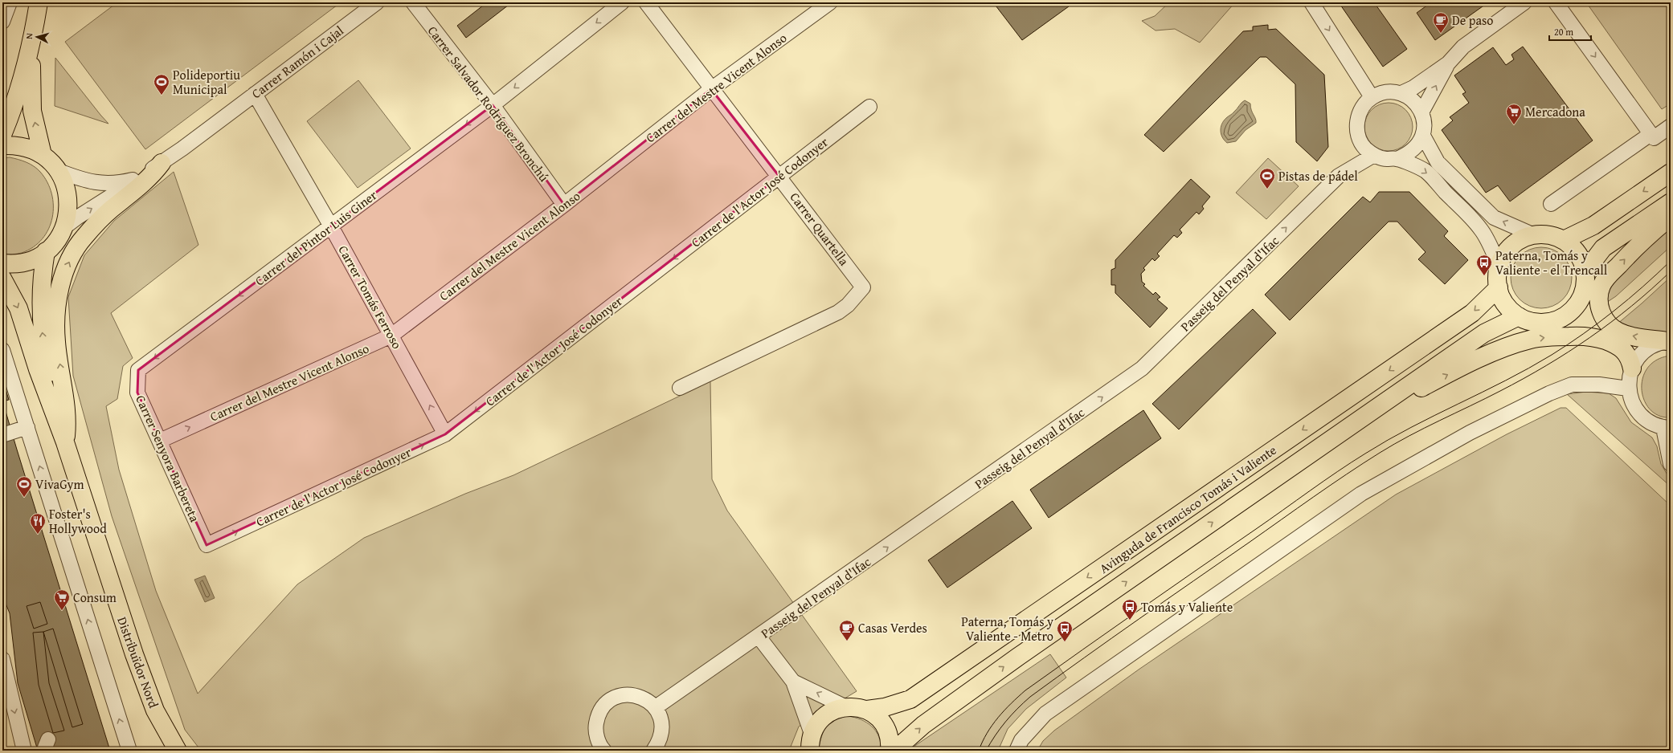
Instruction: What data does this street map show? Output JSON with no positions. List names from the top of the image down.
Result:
{
  "streets": {
    "main road": ["Avinguda de Francisco Tomás i Valiente", "Distribuïdor Nord"],
    "street": [
      "Carrer Ramón i Cajal",
      "Carrer del Mestre Vicent Alonso",
      "Carrer Salvador Rodríguez Bronchú",
      "Carrer de l'Actor José Codonyer",
      "Carrer Quartella",
      "Carrer del Pintor Luis Giner",
      "Passeig del Penyal d'Ifac",
      "Carrer Tomás Ferroso",
      "Carrer Senyora Barbereta"
    ]
  },
  "crossings": [
    ["Carrer Ramón i Cajal", "Carrer Tomás Ferroso"],
    ["Carrer del Mestre Vicent Alonso", "Carrer Salvador Rodríguez Bronchú"],
    ["Carrer del Mestre Vicent Alonso", "Carrer Quartella"],
    ["Carrer del Mestre Vicent Alonso", "Carrer Tomás Ferroso"],
    ["Carrer del Mestre Vicent Alonso", "Carrer Senyora Barbereta"],
    ["Carrer Salvador Rodríguez Bronchú", "Carrer del Pintor Luis Giner"],
    ["Carrer de l'Actor José Codonyer", "Carrer Quartella"],
    ["Carrer de l'Actor José Codonyer", "Carrer Tomás Ferroso"],
    ["Carrer de l'Actor José Codonyer", "Carrer Senyora Barbereta"],
    ["Carrer del Pintor Luis Giner", "Carrer Tomás Ferroso"],
    ["Carrer del Pintor Luis Giner", "Carrer Senyora Barbereta"]
  ],
  "one_way": ["Carrer del Pintor Luis Giner", "Passeig del Penyal d'Ifac"],
  "places": {
    "cafe": ["De paso", "Casas Verdes"],
    "sports": ["Polideportiu Municipal", "Pistas de pádel", "VivaGym"],
    "supermarket": ["Mercadona", "Consum"],
    "bus stop": ["Paterna, Tomás y Valiente - el Trencall", "Tomás y Valiente", "Paterna, Tomás y Valiente - Metro"],
    "restaurant": ["Foster's Hollywood"]
  },
  "scale_bar": "20 m",
  "north": "left"
}
